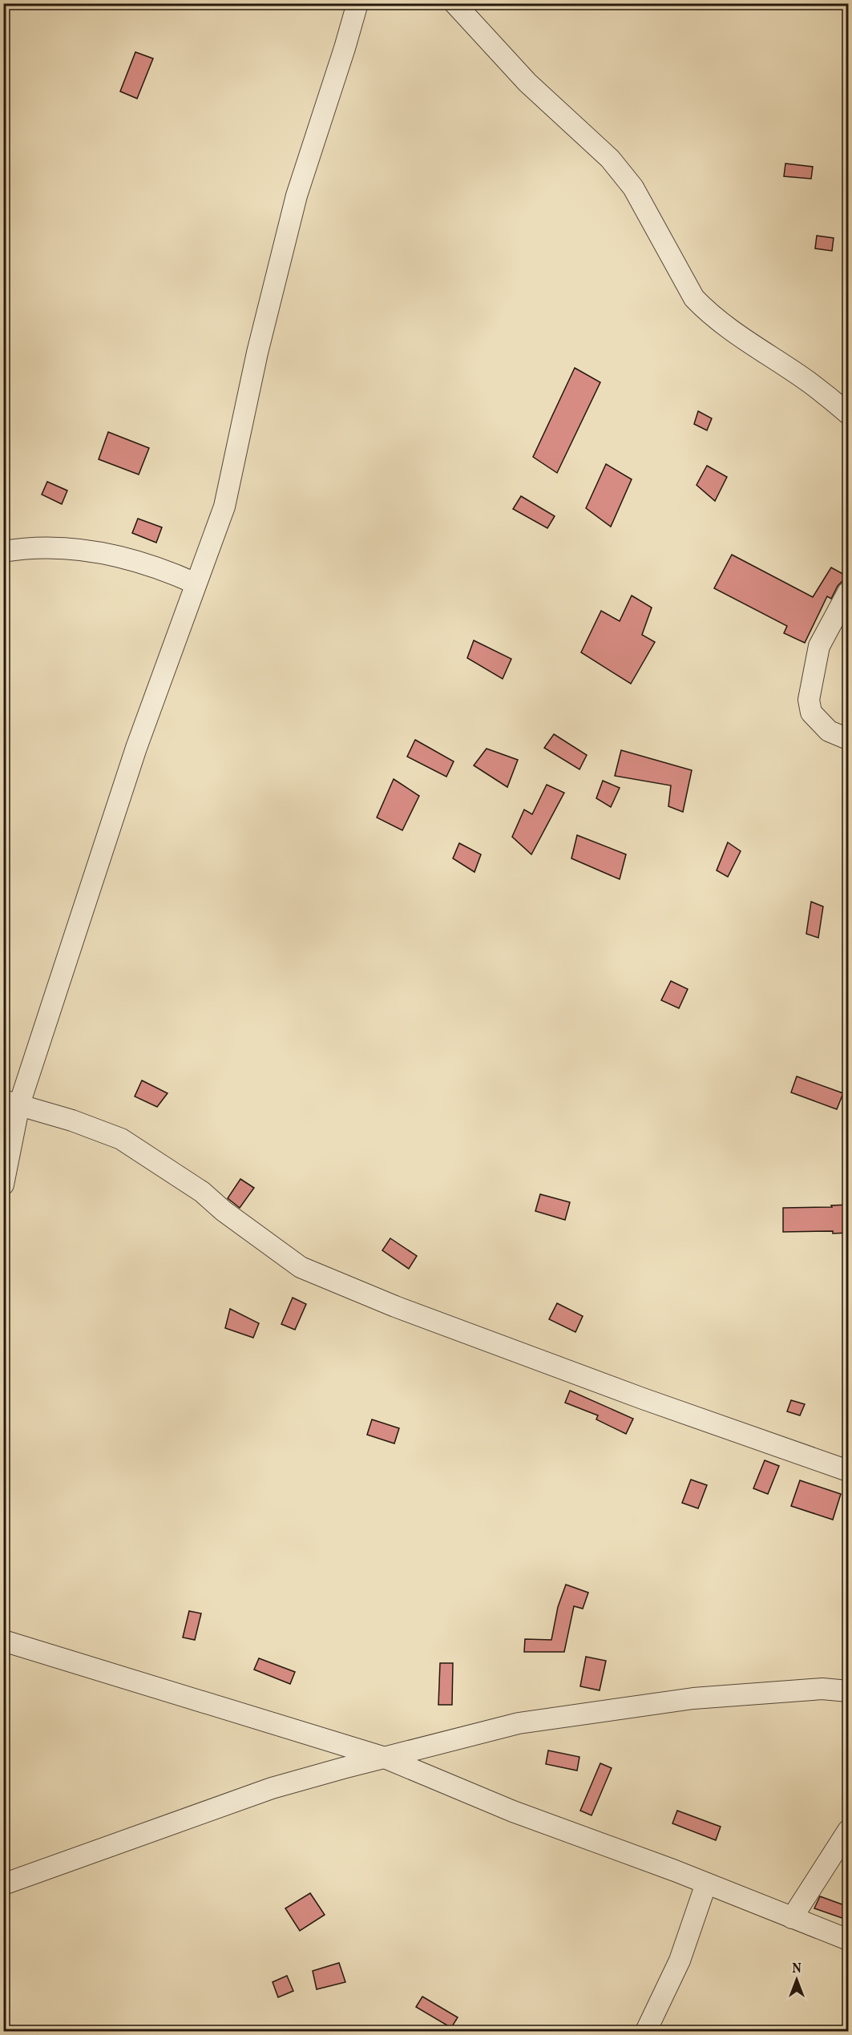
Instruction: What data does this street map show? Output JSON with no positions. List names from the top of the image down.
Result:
{
  "north": "top"
}
